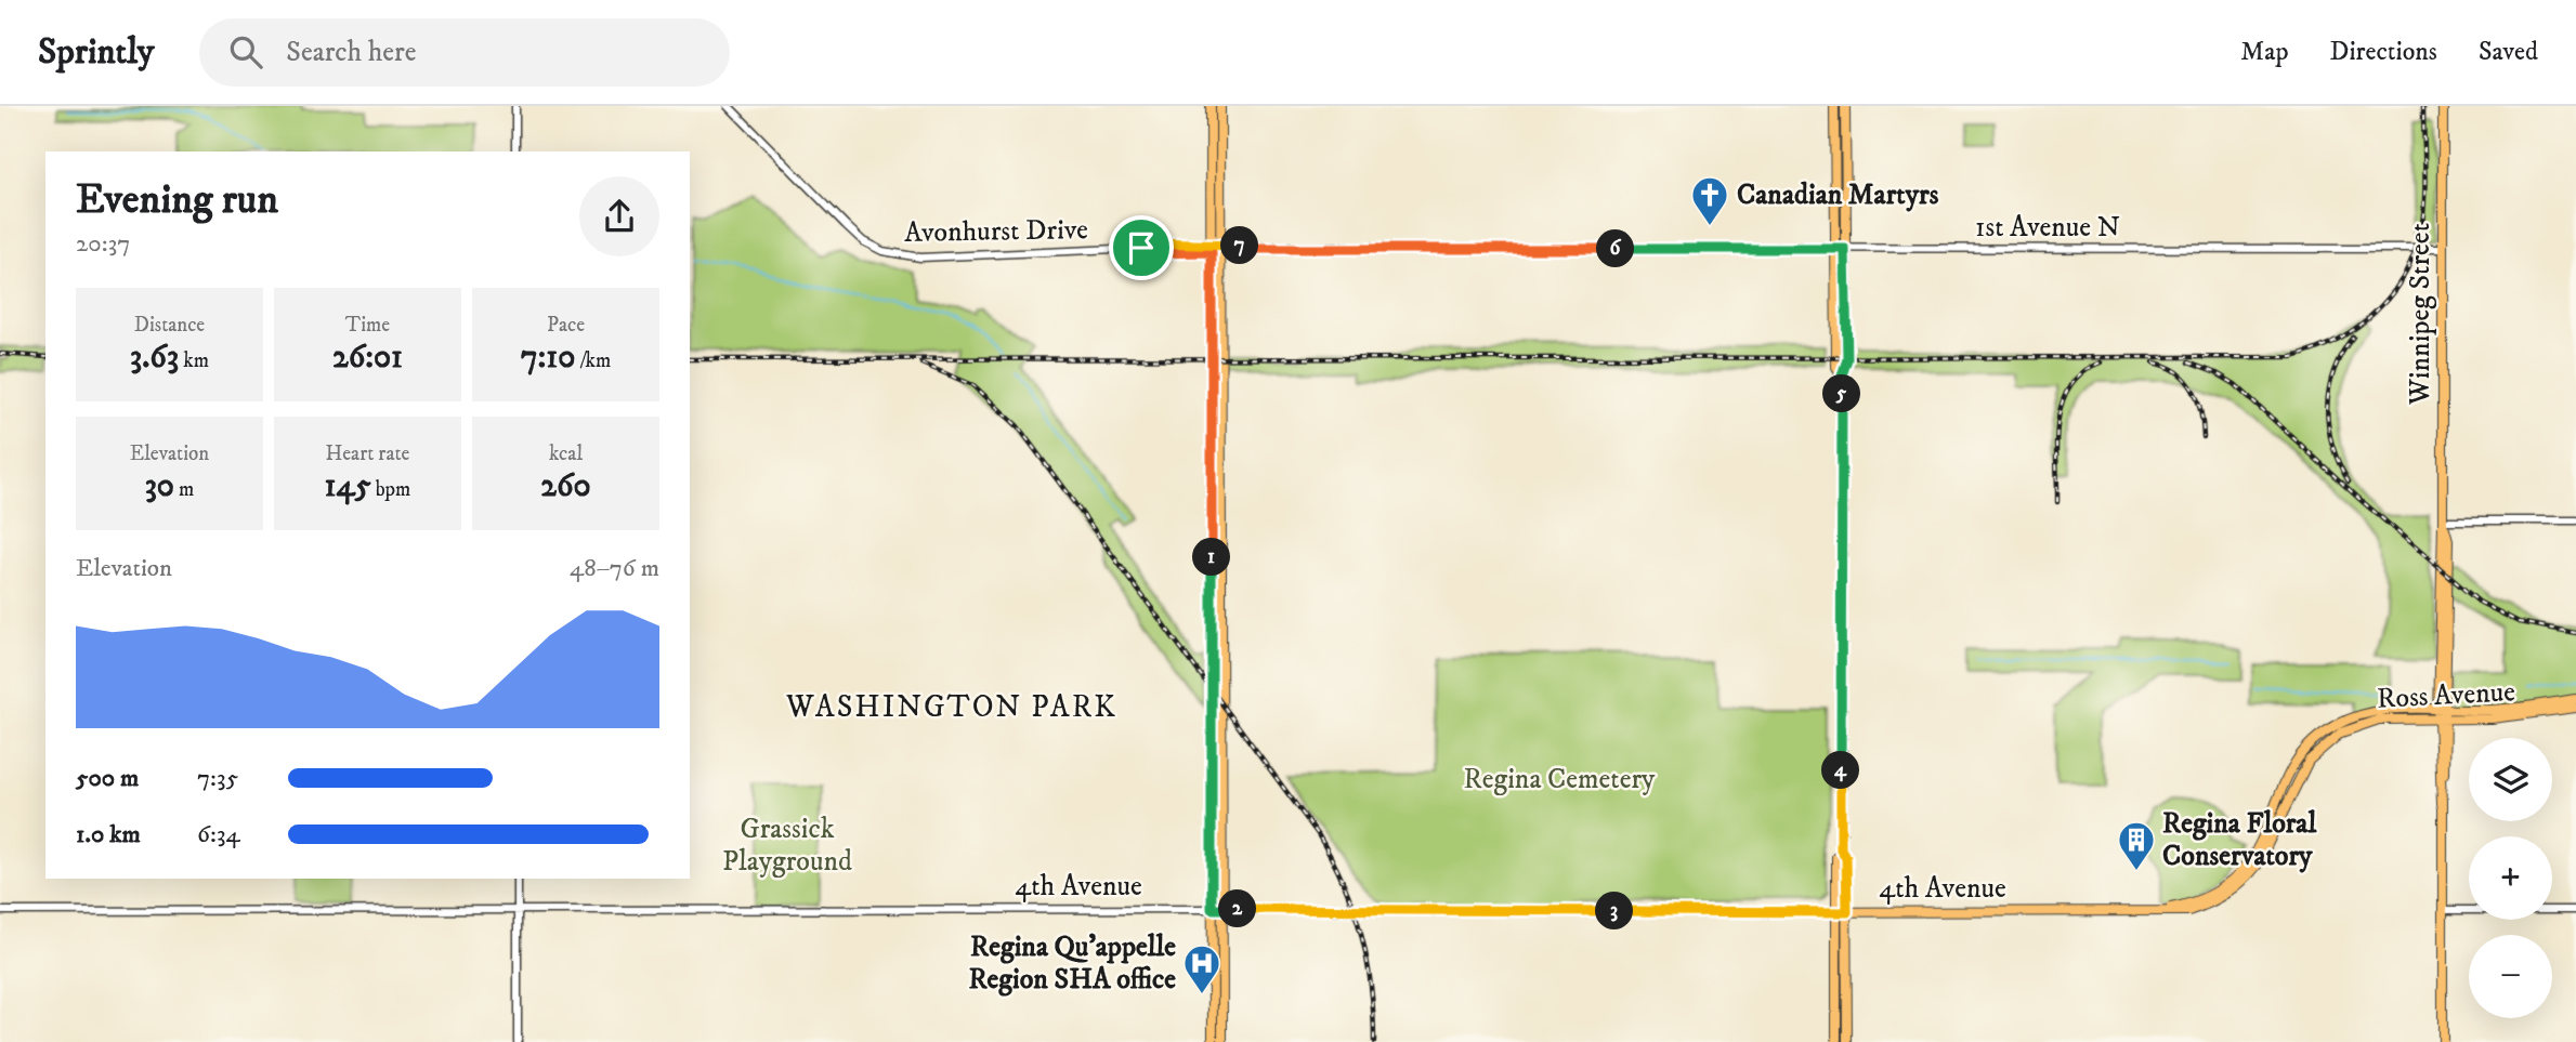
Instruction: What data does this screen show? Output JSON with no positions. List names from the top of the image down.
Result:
{
  "streets": {
    "main road": ["Winnipeg Street", "Ross Avenue", "4th Avenue"],
    "street": ["1st Avenue N", "Avonhurst Drive"]
  },
  "crossings": [
    ["1st Avenue N", "Avonhurst Drive"],
    ["1st Avenue N", "Winnipeg Street"],
    ["Winnipeg Street", "Ross Avenue"],
    ["Ross Avenue", "4th Avenue"]
  ],
  "districts": ["WASHINGTON PARK"],
  "parks": ["Regina Cemetery", "Grassick Playground"],
  "places": {
    "church": ["Canadian Martyrs"],
    "building": ["Regina Floral Conservatory"],
    "hospital": ["Regina Qu'appelle Region SHA office"]
  },
  "page": {
    "header": "Sprintly",
    "search": "Search here",
    "nav": ["Map", "Directions", "Saved"],
    "heading": ["Evening run", "20:37"],
    "pins": [
      "7",
      "6",
      "5",
      "1",
      "4",
      "2",
      "3"
    ],
    "stats": [
      ["Distance", "3.63 km"],
      ["Time", "26:01"],
      ["Pace", "7:10 /km"],
      ["Elevation", "30 m"],
      ["Heart rate", "145 bpm"],
      ["kcal", "260"]
    ],
    "chart": ["Elevation", "48–76 m"],
    "map_buttons": ["+", "−"],
    "list": [
      {
        "name": "500 m",
        "note": "7:35"
      },
      {
        "name": "1.0 km",
        "note": "6:34"
      }
    ]
  }
}
